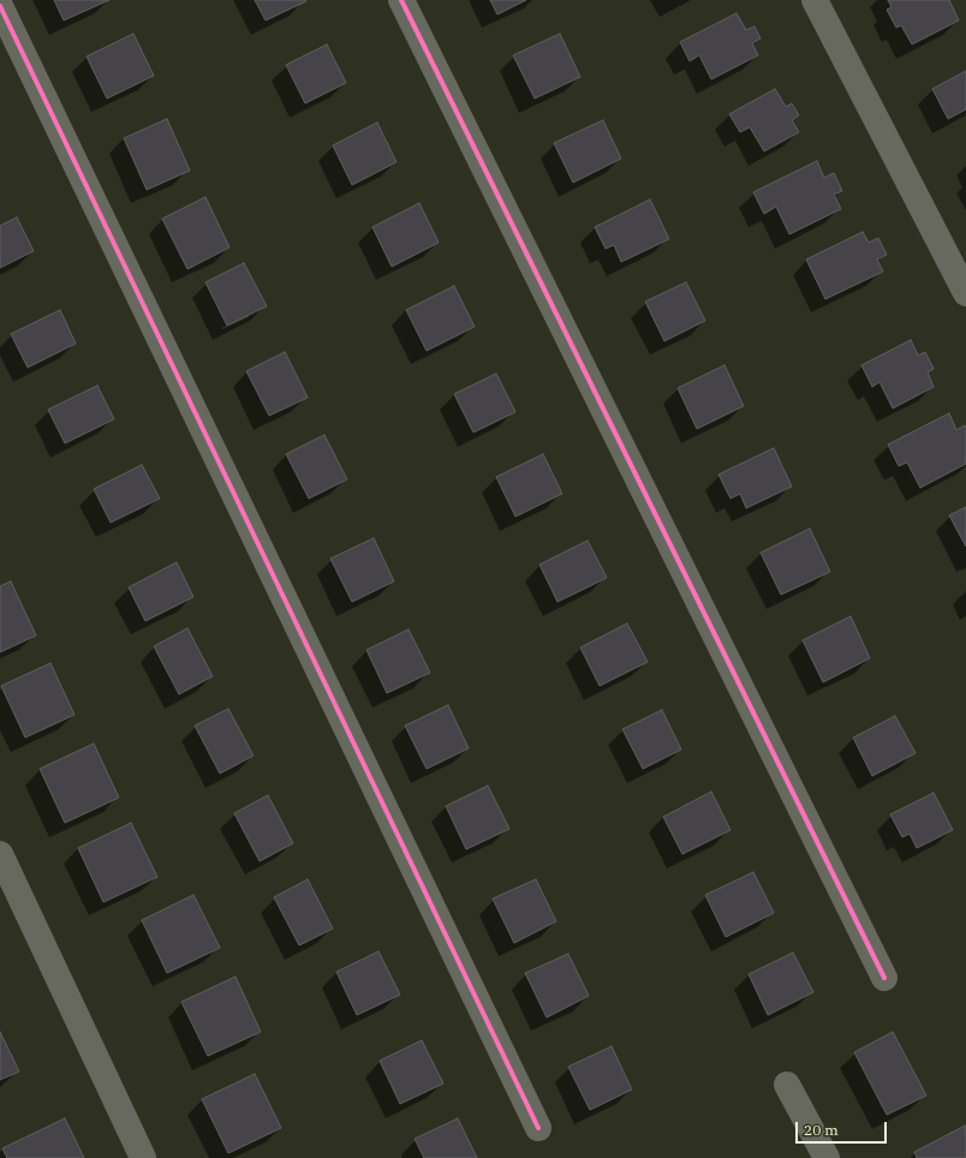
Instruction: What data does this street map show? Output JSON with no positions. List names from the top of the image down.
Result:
{
  "scale_bar": "20 m"
}
